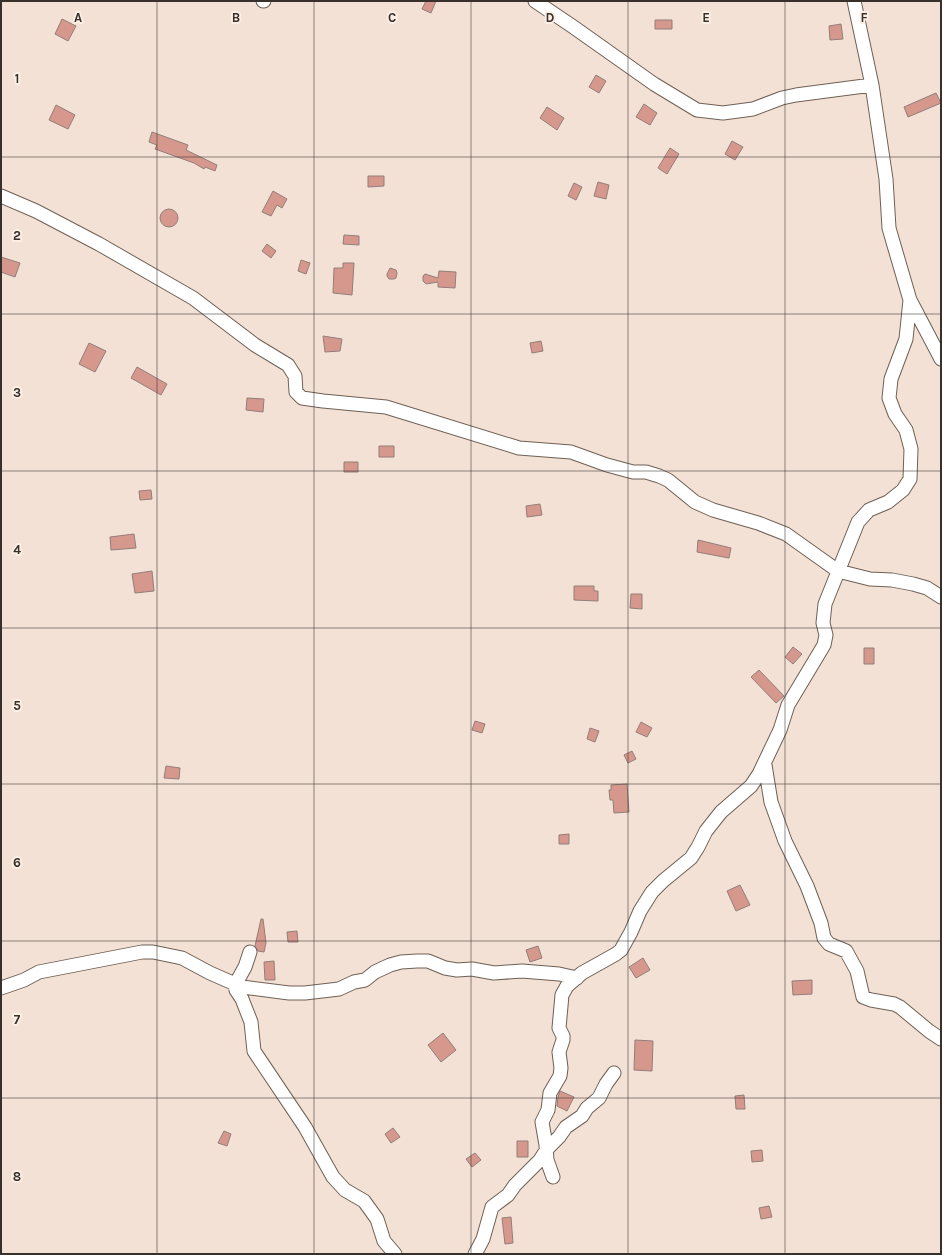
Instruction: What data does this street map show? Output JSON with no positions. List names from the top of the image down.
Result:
{
  "grid": {
    "columns": [
      "A",
      "B",
      "C",
      "D",
      "E",
      "F"
    ],
    "rows": [
      "1",
      "2",
      "3",
      "4",
      "5",
      "6",
      "7",
      "8"
    ]
  }
}
